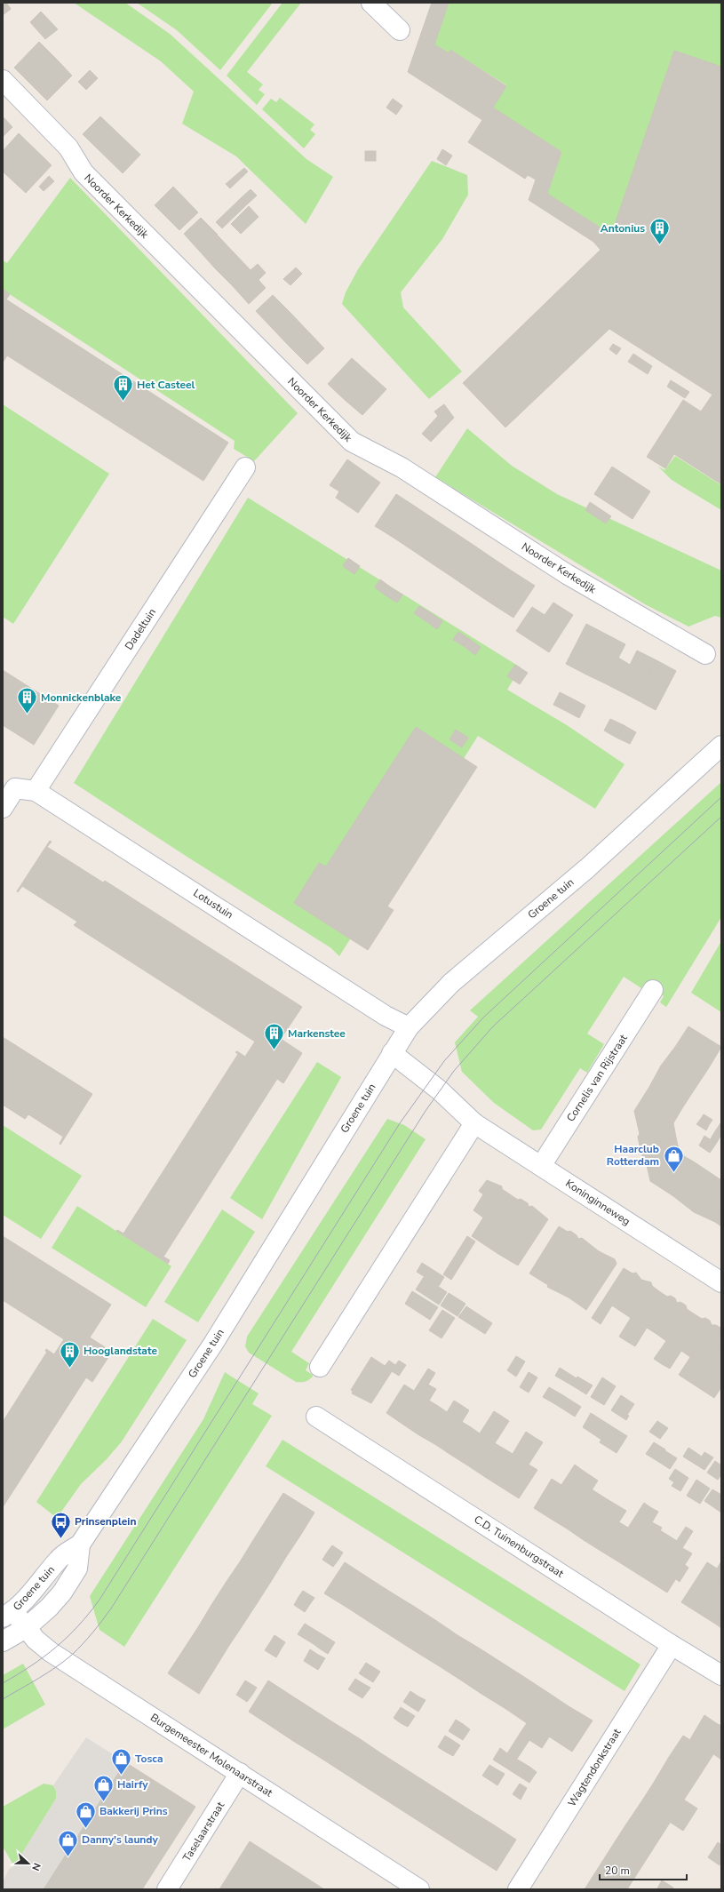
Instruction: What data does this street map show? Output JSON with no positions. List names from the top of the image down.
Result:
{
  "streets": {
    "street": [
      "Noorder Kerkedijk",
      "Dadeltuin",
      "Groene tuin",
      "Lotustuin",
      "Cornelis van Rijstraat",
      "Koninginneweg",
      "C.D. Tuinenburgstraat",
      "Burgemeester Molenaarstraat",
      "Wagtendonkstraat",
      "Taselaarstraat"
    ]
  },
  "crossings": [
    ["Dadeltuin", "Lotustuin"],
    ["Groene tuin", "Lotustuin"],
    ["Groene tuin", "Koninginneweg"],
    ["Groene tuin", "Burgemeester Molenaarstraat"],
    ["Cornelis van Rijstraat", "Koninginneweg"],
    ["C.D. Tuinenburgstraat", "Wagtendonkstraat"],
    ["Burgemeester Molenaarstraat", "Taselaarstraat"]
  ],
  "places": {
    "building": [
      "Antonius",
      "Het Casteel",
      "Monnickenblake",
      "Markenstee",
      "Hooglandstate"
    ],
    "shop": [
      "Haarclub Rotterdam",
      "Tosca",
      "Hairfy",
      "Bakkerij Prins",
      "Danny's laundy"
    ],
    "bus stop": ["Prinsenplein"]
  },
  "scale_bar": "20 m",
  "north": "right"
}
